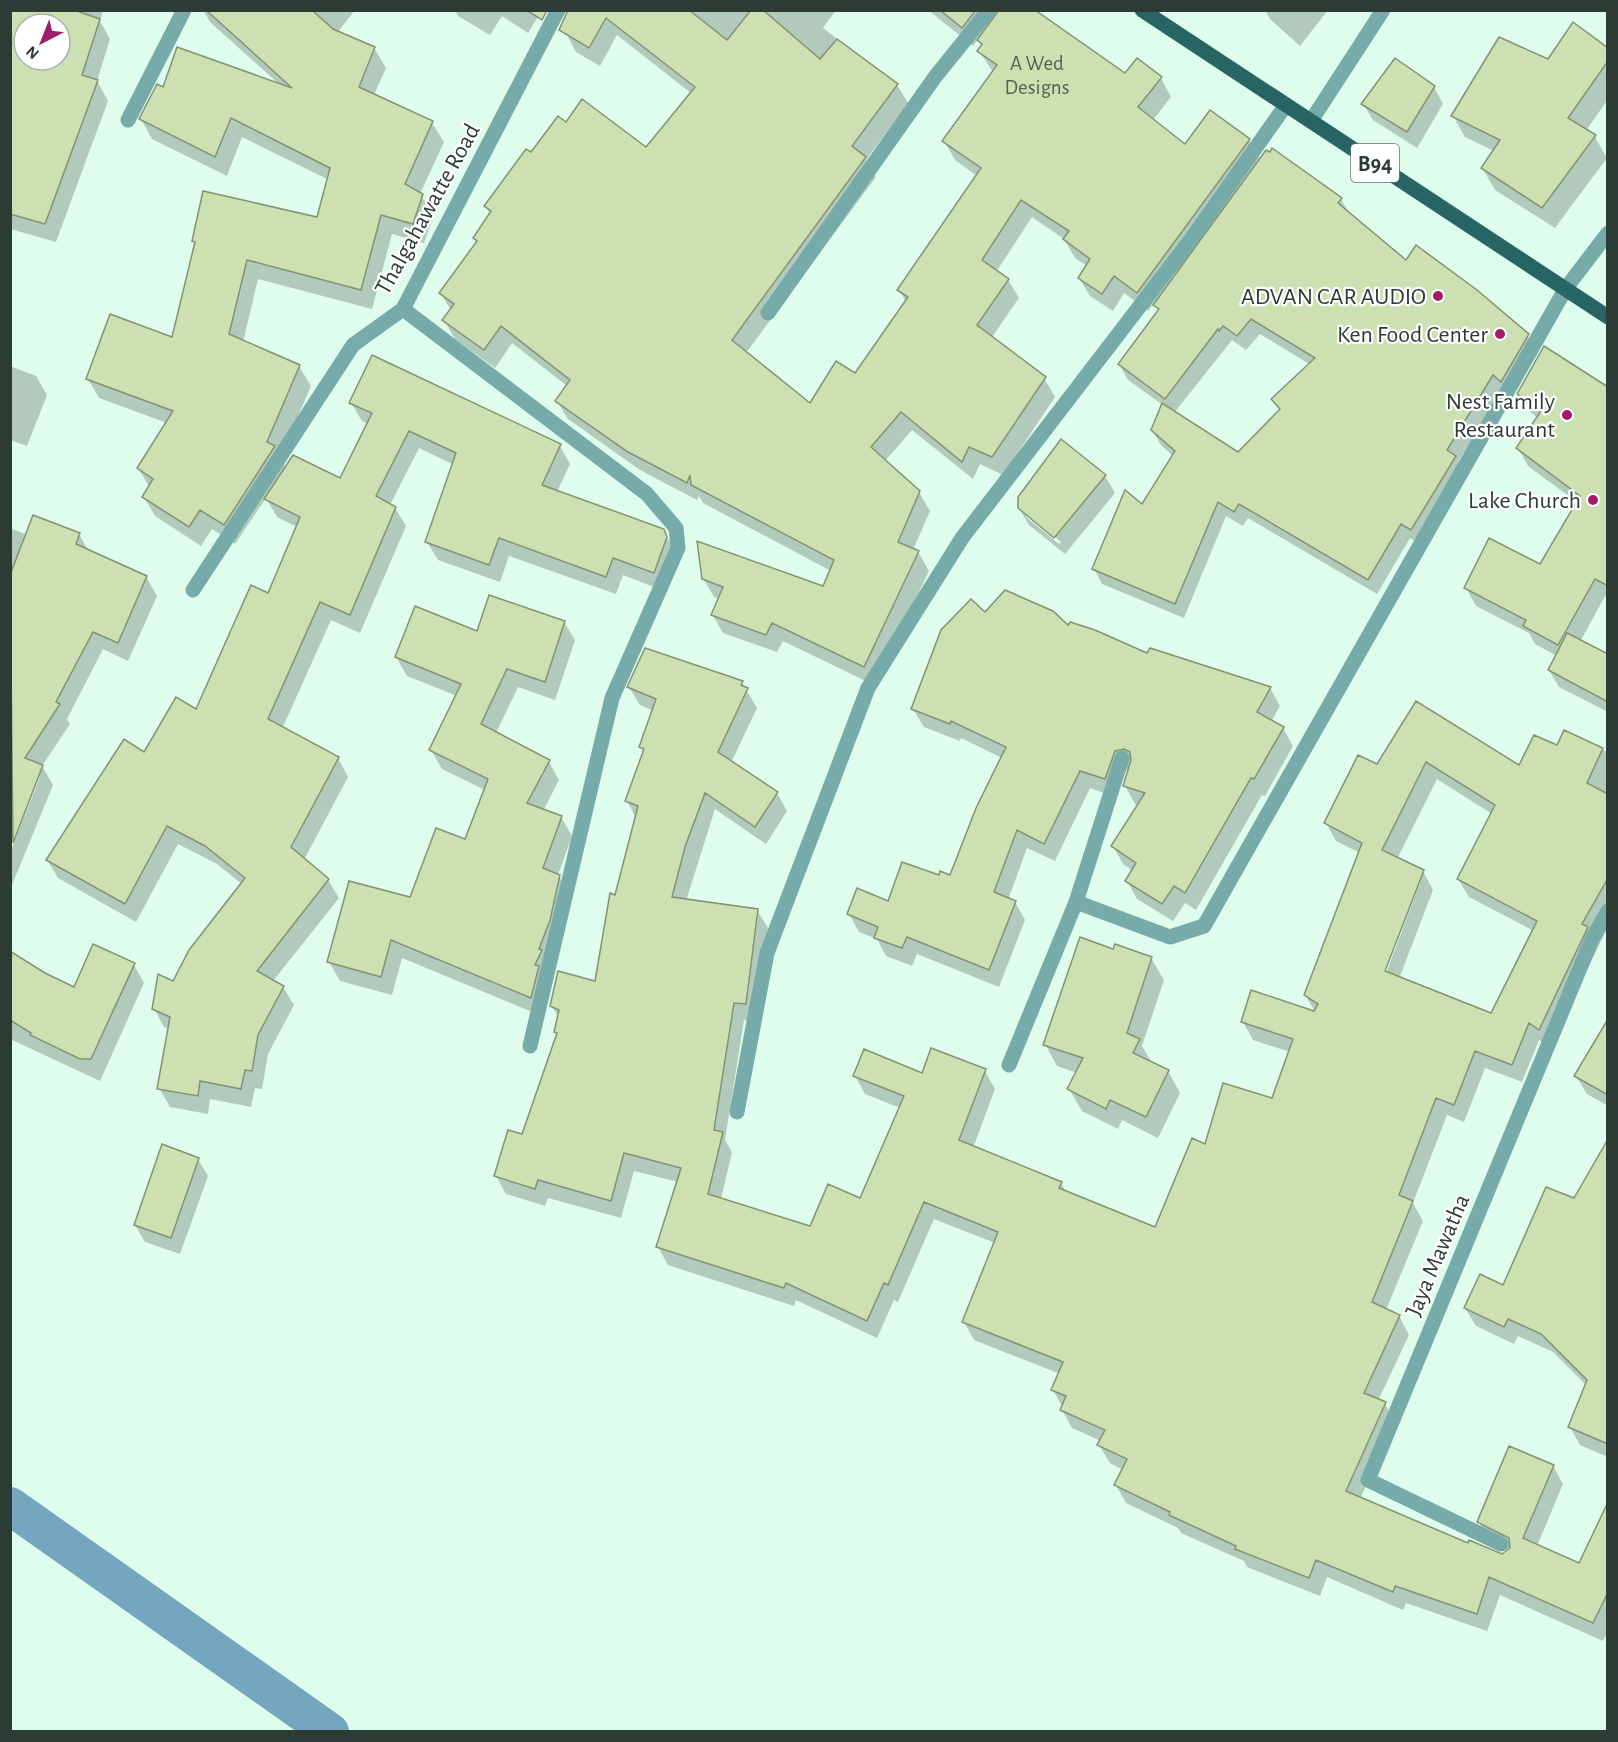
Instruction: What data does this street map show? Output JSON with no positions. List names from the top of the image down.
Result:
{
  "streets": {
    "main road": ["B94"],
    "street": ["Thalgahawatte Road", "Jaya Mawatha"]
  },
  "places": [
    "ADVAN CAR AUDIO",
    "Ken Food Center",
    "Nest Family Restaurant",
    "Lake Church"
  ],
  "house_numbers": ["A Wed Designs"],
  "north": "bottom left"
}
